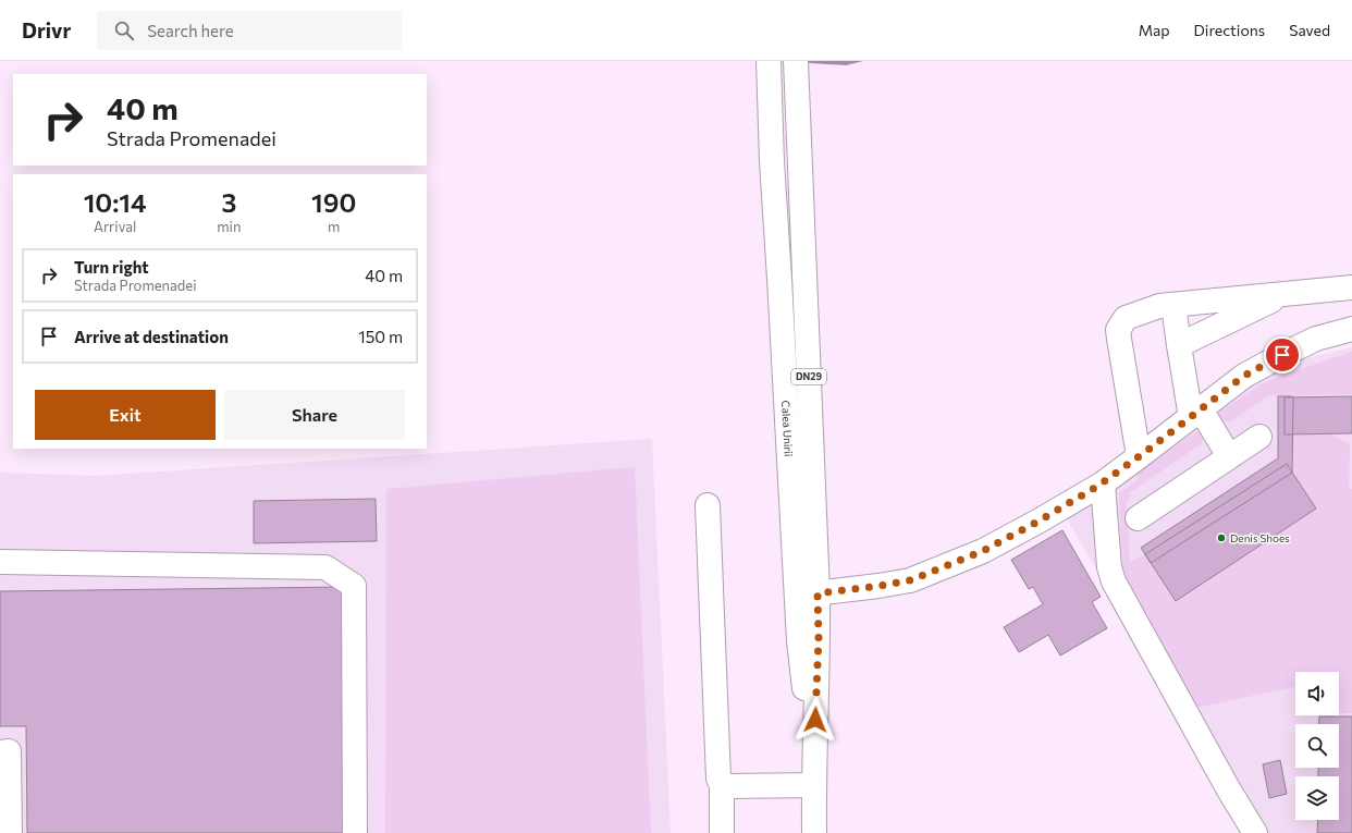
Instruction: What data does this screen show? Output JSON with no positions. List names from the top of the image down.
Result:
{
  "streets": {
    "main road": ["DN29", "Calea Unirii"]
  },
  "places": ["Denis Shoes"],
  "page": {
    "header": "Drivr",
    "search": "Search here",
    "nav": ["Map", "Directions", "Saved"],
    "turn": ["40 m", "Strada Promenadei"],
    "eta": [
      "10:14",
      "Arrival",
      "3",
      "min",
      "190",
      "m"
    ],
    "list": [
      {
        "name": "Turn right",
        "note": "Strada Promenadei",
        "value": "40 m"
      },
      {
        "name": "Arrive at destination",
        "value": "150 m"
      }
    ],
    "buttons": ["Exit", "Share"]
  }
}
